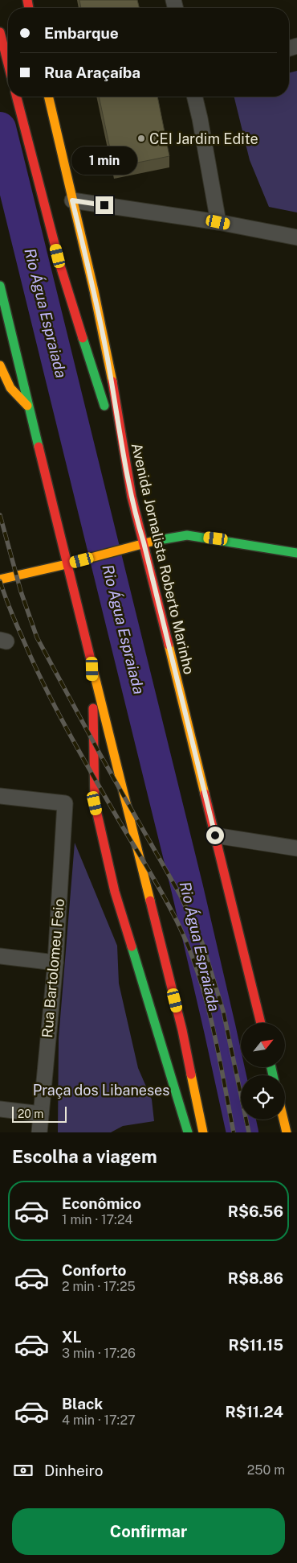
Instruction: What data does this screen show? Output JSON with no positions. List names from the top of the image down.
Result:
{
  "streets": {
    "main road": ["Avenida Jornalista Roberto Marinho"],
    "street": ["Rua Bartolomeu Feio"]
  },
  "water": ["Rio Água Espraiada"],
  "parks": ["Praça dos Libaneses"],
  "places": ["CEI Jardim Edite"],
  "scale_bar": "20 m",
  "north": "top right",
  "page": {
    "banner": ["Embarque", "Rua Araçaíba"],
    "bubble": "1 min",
    "scale": "20 m",
    "heading": "Escolha a viagem",
    "list": [
      {
        "name": "Econômico",
        "note": "1 min · 17:24",
        "value": "R$6.56"
      },
      {
        "name": "Conforto",
        "note": "2 min · 17:25",
        "value": "R$8.86"
      },
      {
        "name": "XL",
        "note": "3 min · 17:26",
        "value": "R$11.15"
      },
      {
        "name": "Black",
        "note": "4 min · 17:27",
        "value": "R$11.24"
      }
    ],
    "pay": ["Dinheiro", "250 m"],
    "buttons": "Confirmar"
  }
}
